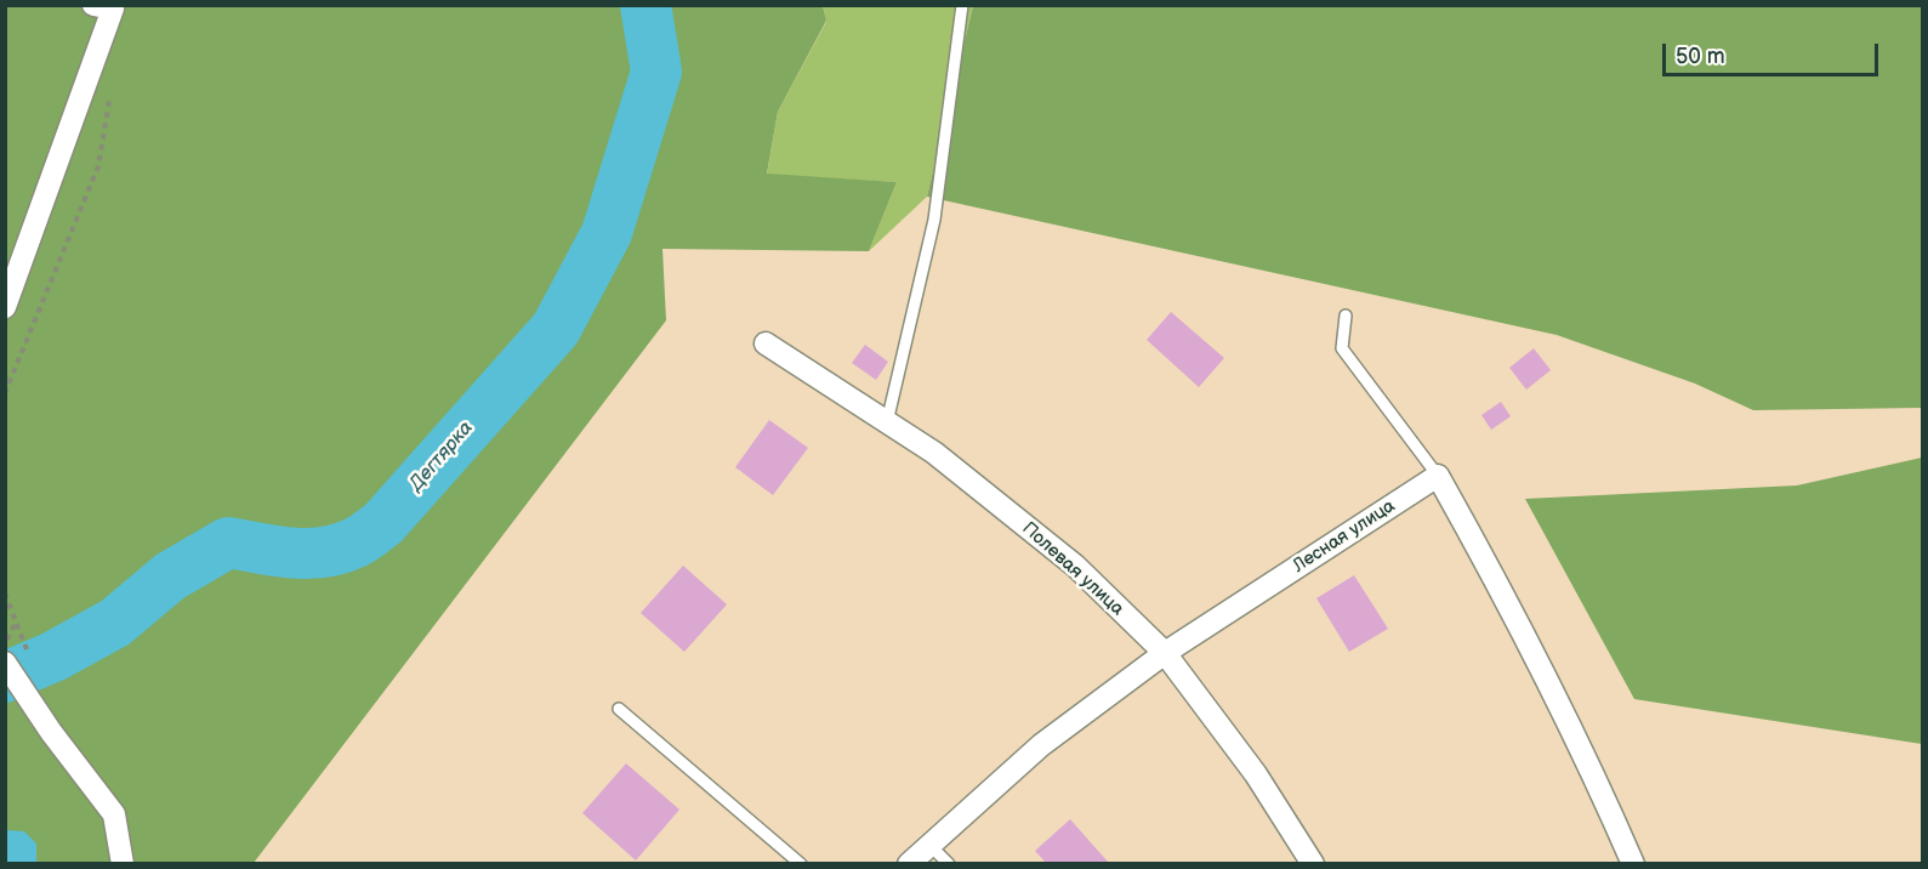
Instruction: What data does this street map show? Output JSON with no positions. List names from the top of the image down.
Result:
{
  "streets": {
    "street": ["Лесная улица", "Полевая улица"]
  },
  "crossings": [
    ["Лесная улица", "Полевая улица"]
  ],
  "water": ["Дегтярка"],
  "scale_bar": "50 m"
}
